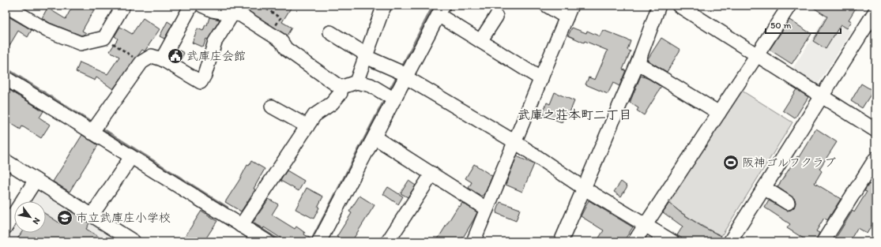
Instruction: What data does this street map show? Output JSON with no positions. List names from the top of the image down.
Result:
{
  "districts": ["武庫之荘本町二丁目"],
  "places": {
    "public building": ["武庫庄会館"],
    "sports": ["阪神ゴルフクラブ"],
    "school or university": ["市立武庫庄小学校"]
  },
  "scale_bar": "50 m",
  "north": "bottom right"
}
